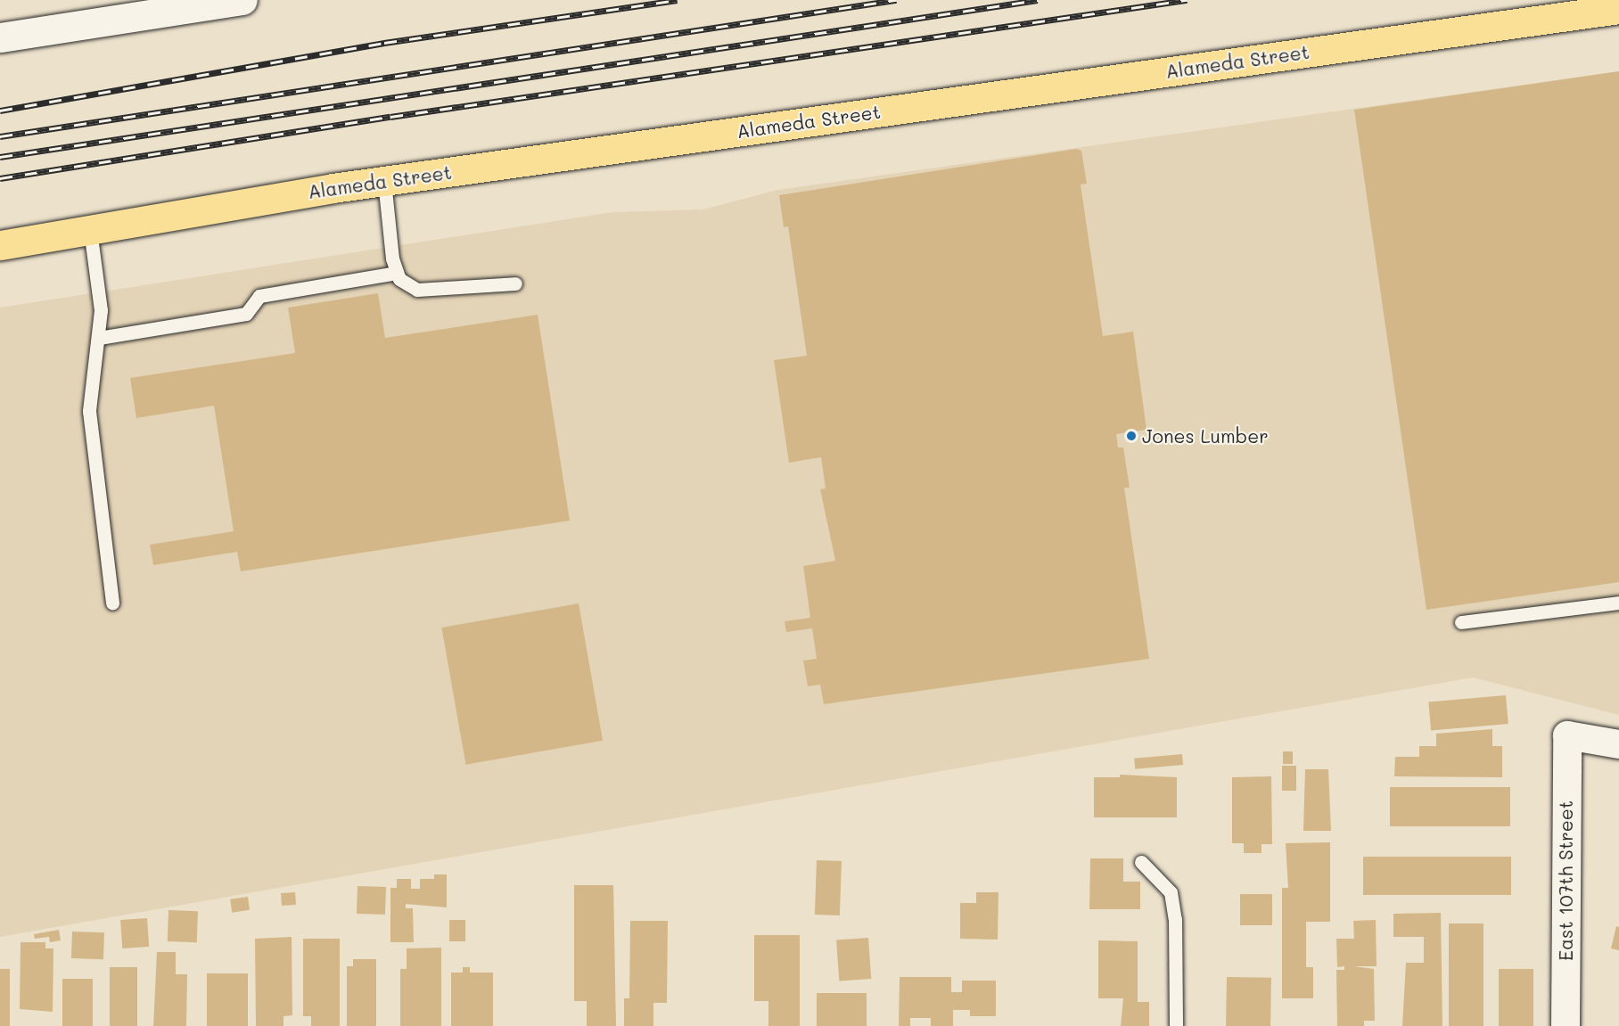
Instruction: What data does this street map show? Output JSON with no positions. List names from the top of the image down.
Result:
{
  "streets": {
    "main road": ["Alameda Street"],
    "street": ["East 107th Street"]
  },
  "places": ["Jones Lumber"]
}
